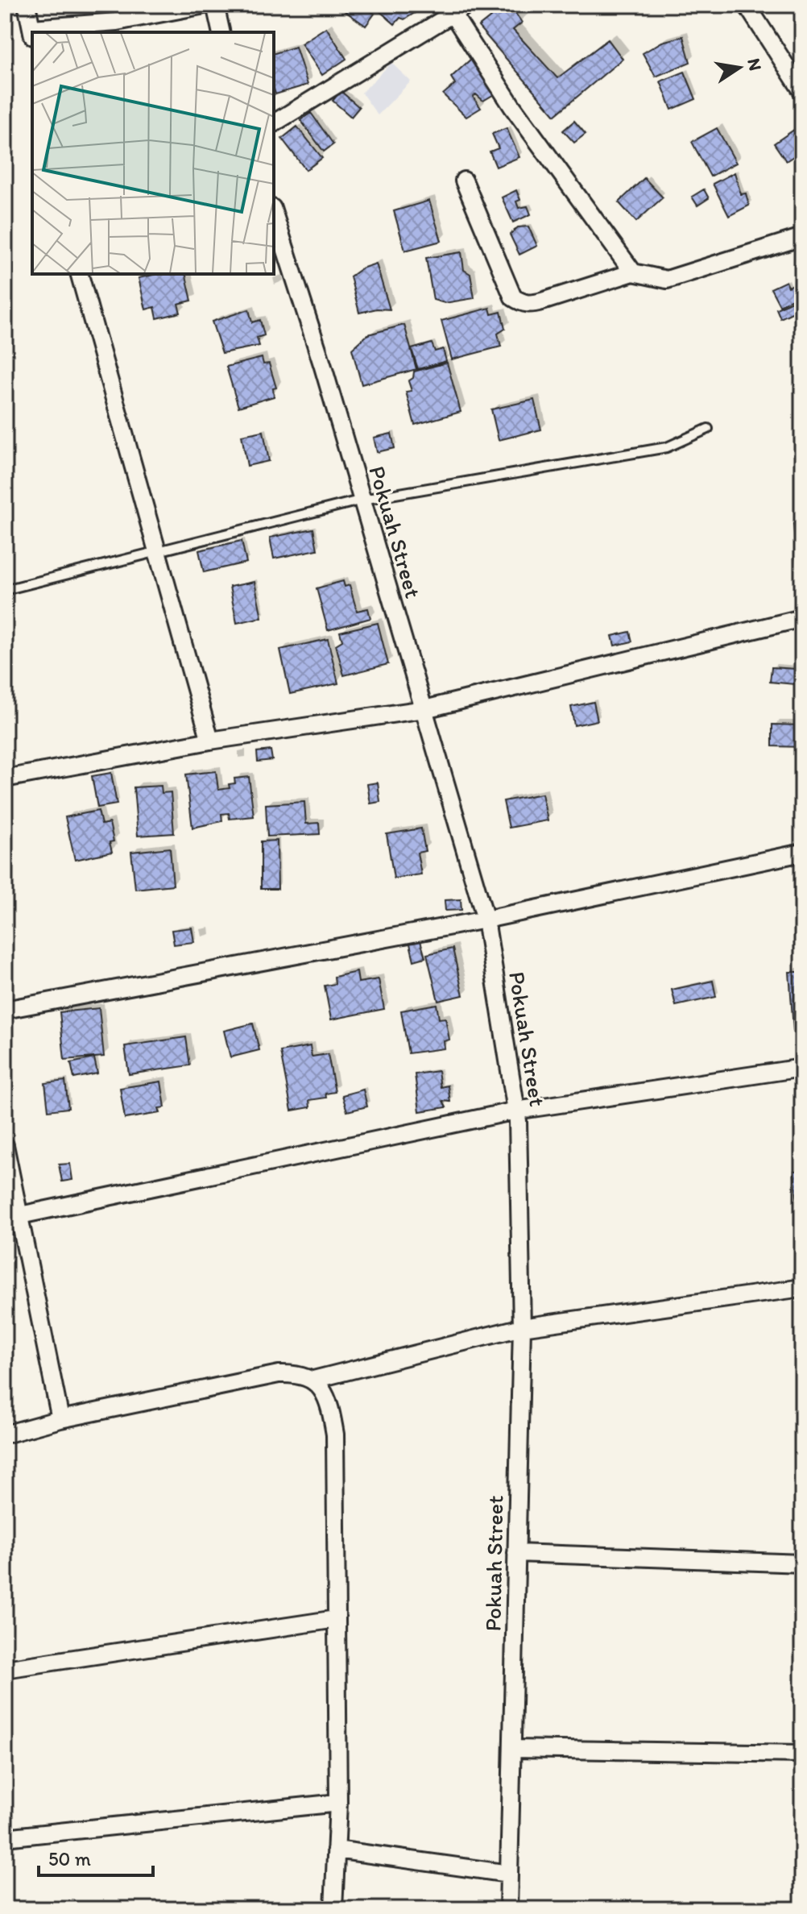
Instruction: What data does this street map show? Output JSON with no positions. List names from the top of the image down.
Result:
{
  "streets": {
    "street": ["Pokuah Street"]
  },
  "scale_bar": "50 m",
  "north": "right"
}
